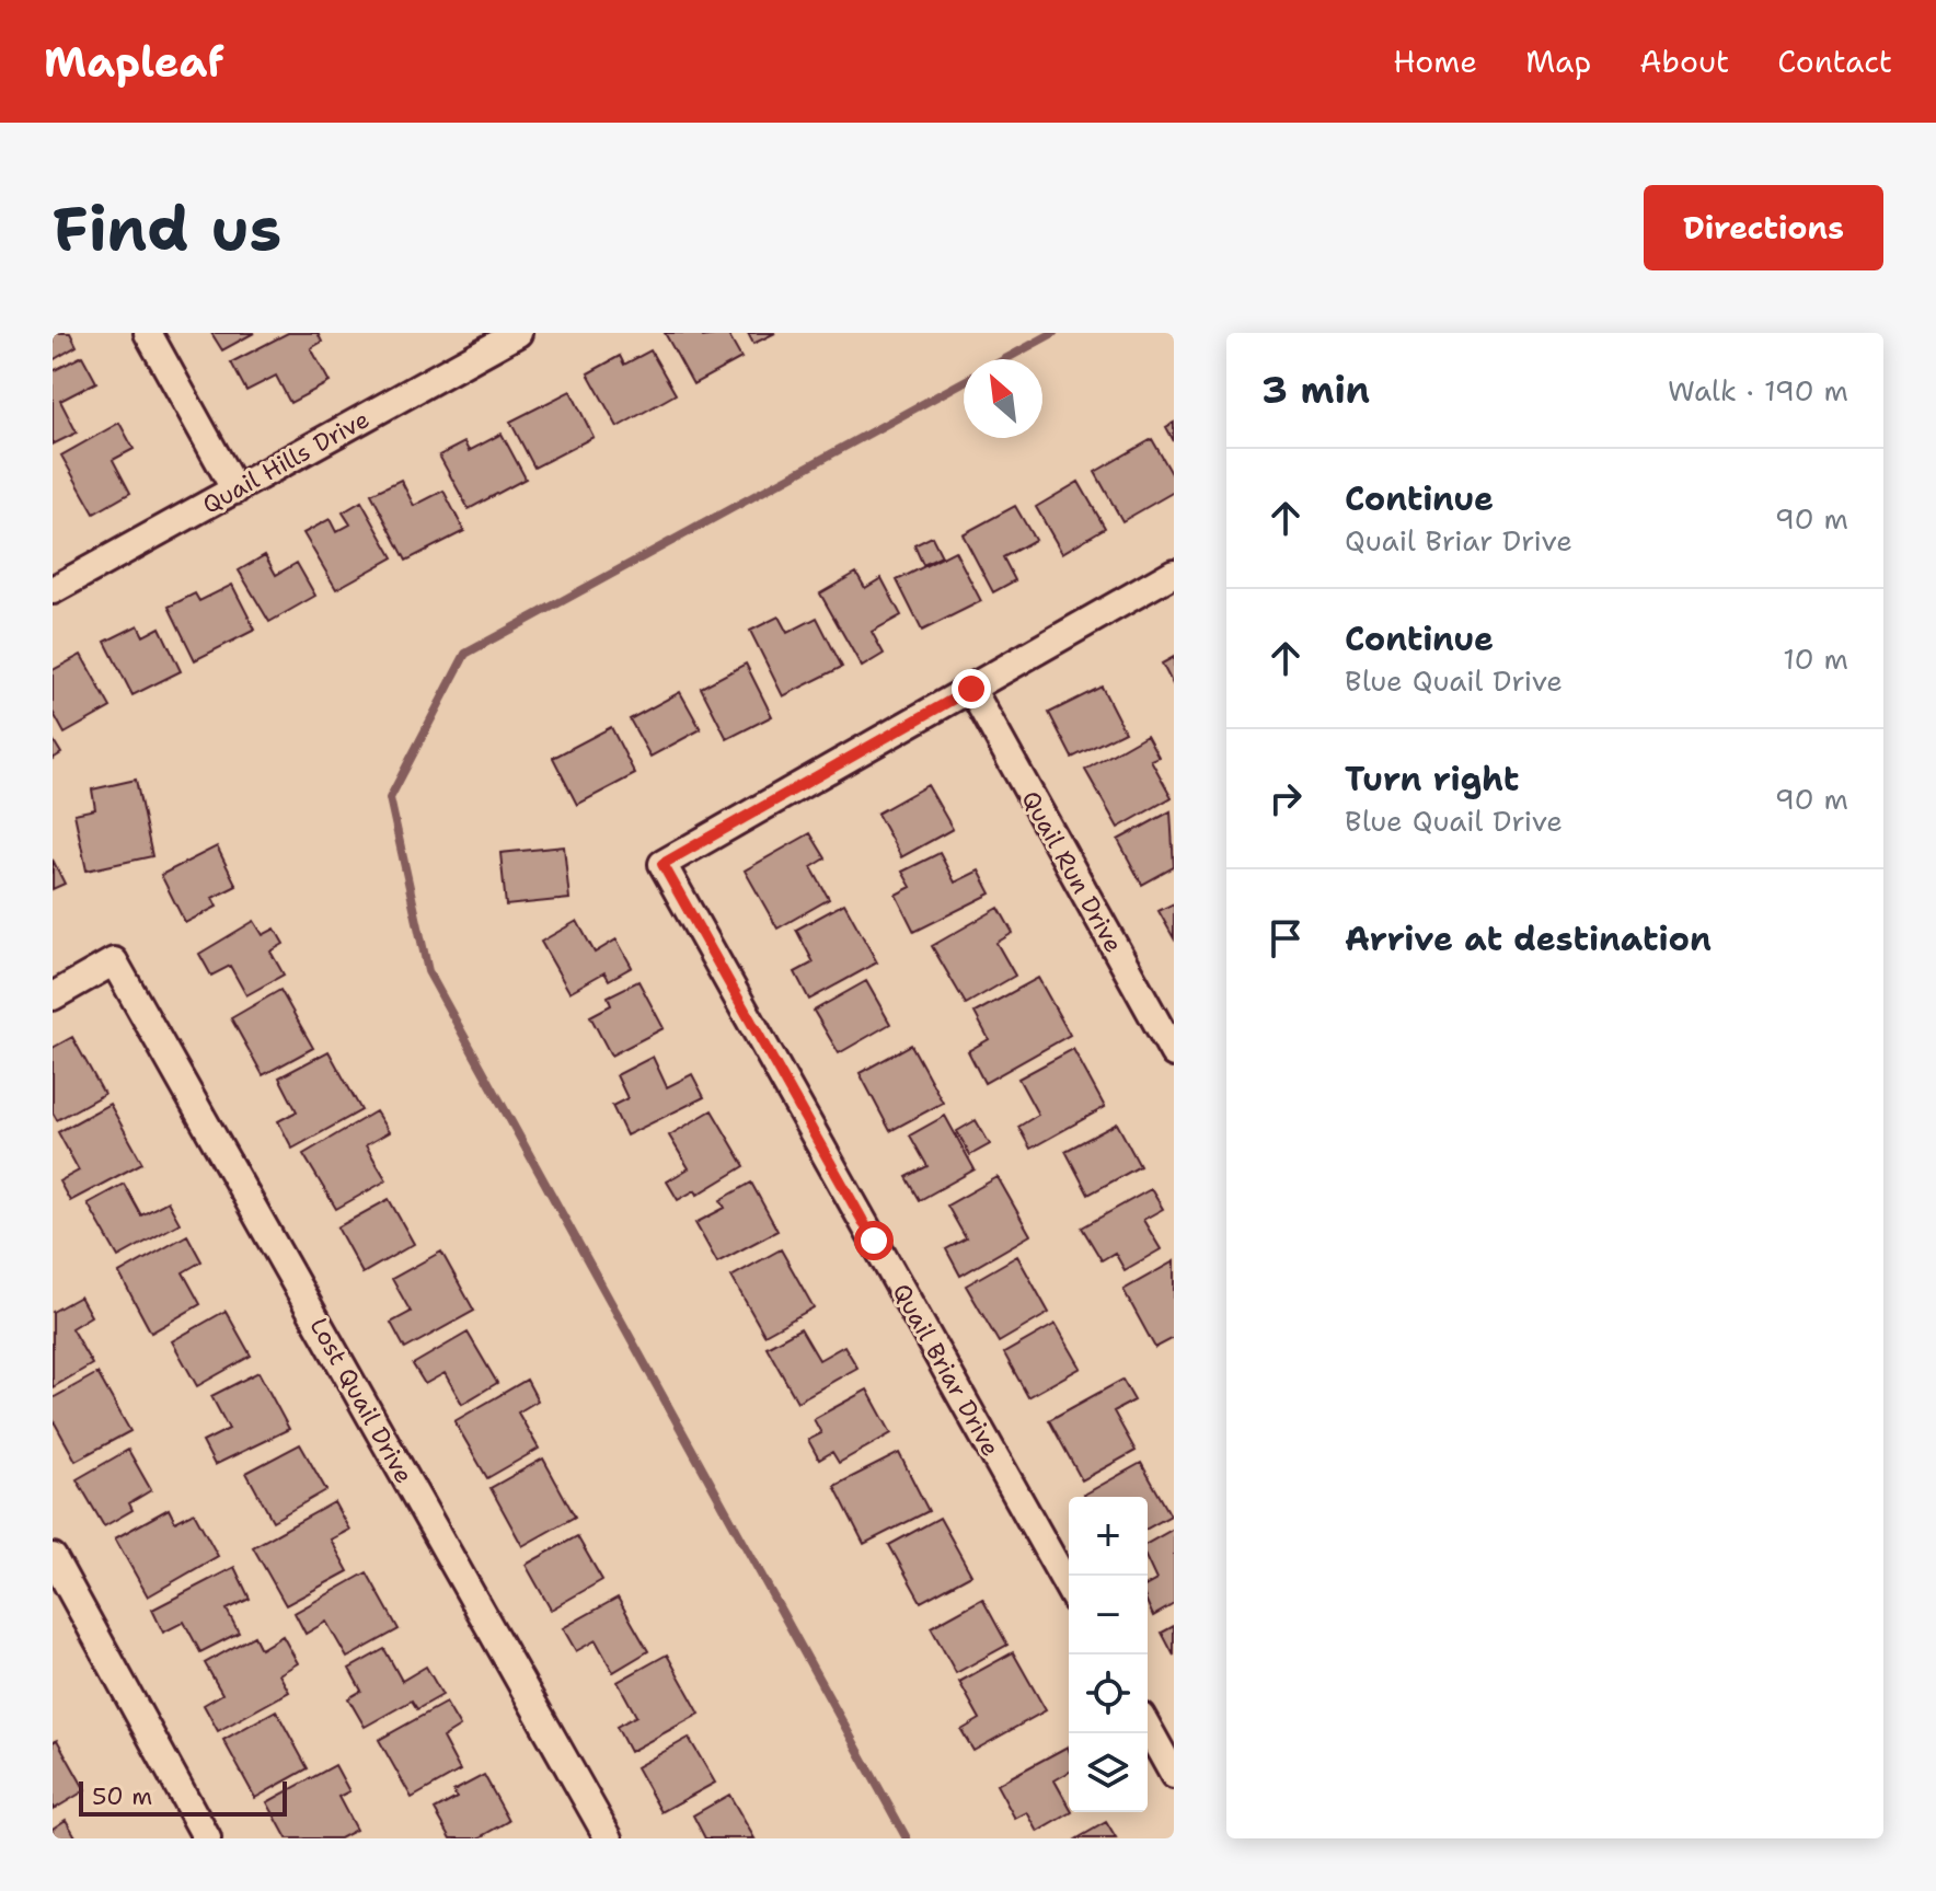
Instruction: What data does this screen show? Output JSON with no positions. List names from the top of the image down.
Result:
{
  "streets": {
    "street": [
      "Quail Hills Drive",
      "Quail Run Drive",
      "Quail Briar Drive",
      "Lost Quail Drive"
    ]
  },
  "crossings": [
    ["Quail Run Drive", "Quail Briar Drive"]
  ],
  "scale_bar": "50 m",
  "north": "top left",
  "page": {
    "header": "Mapleaf",
    "nav": [
      "Home",
      "Map",
      "About",
      "Contact"
    ],
    "buttons": "Directions",
    "title": "Find us",
    "heading": ["3 min", "Walk · 190 m"],
    "list": [
      ["Continue", "Quail Briar Drive", "90 m"],
      ["Continue", "Blue Quail Drive", "10 m"],
      ["Turn right", "Blue Quail Drive", "90 m"],
      "Arrive at destination"
    ],
    "map_buttons": ["+", "−"],
    "scale": "50 m"
  }
}
